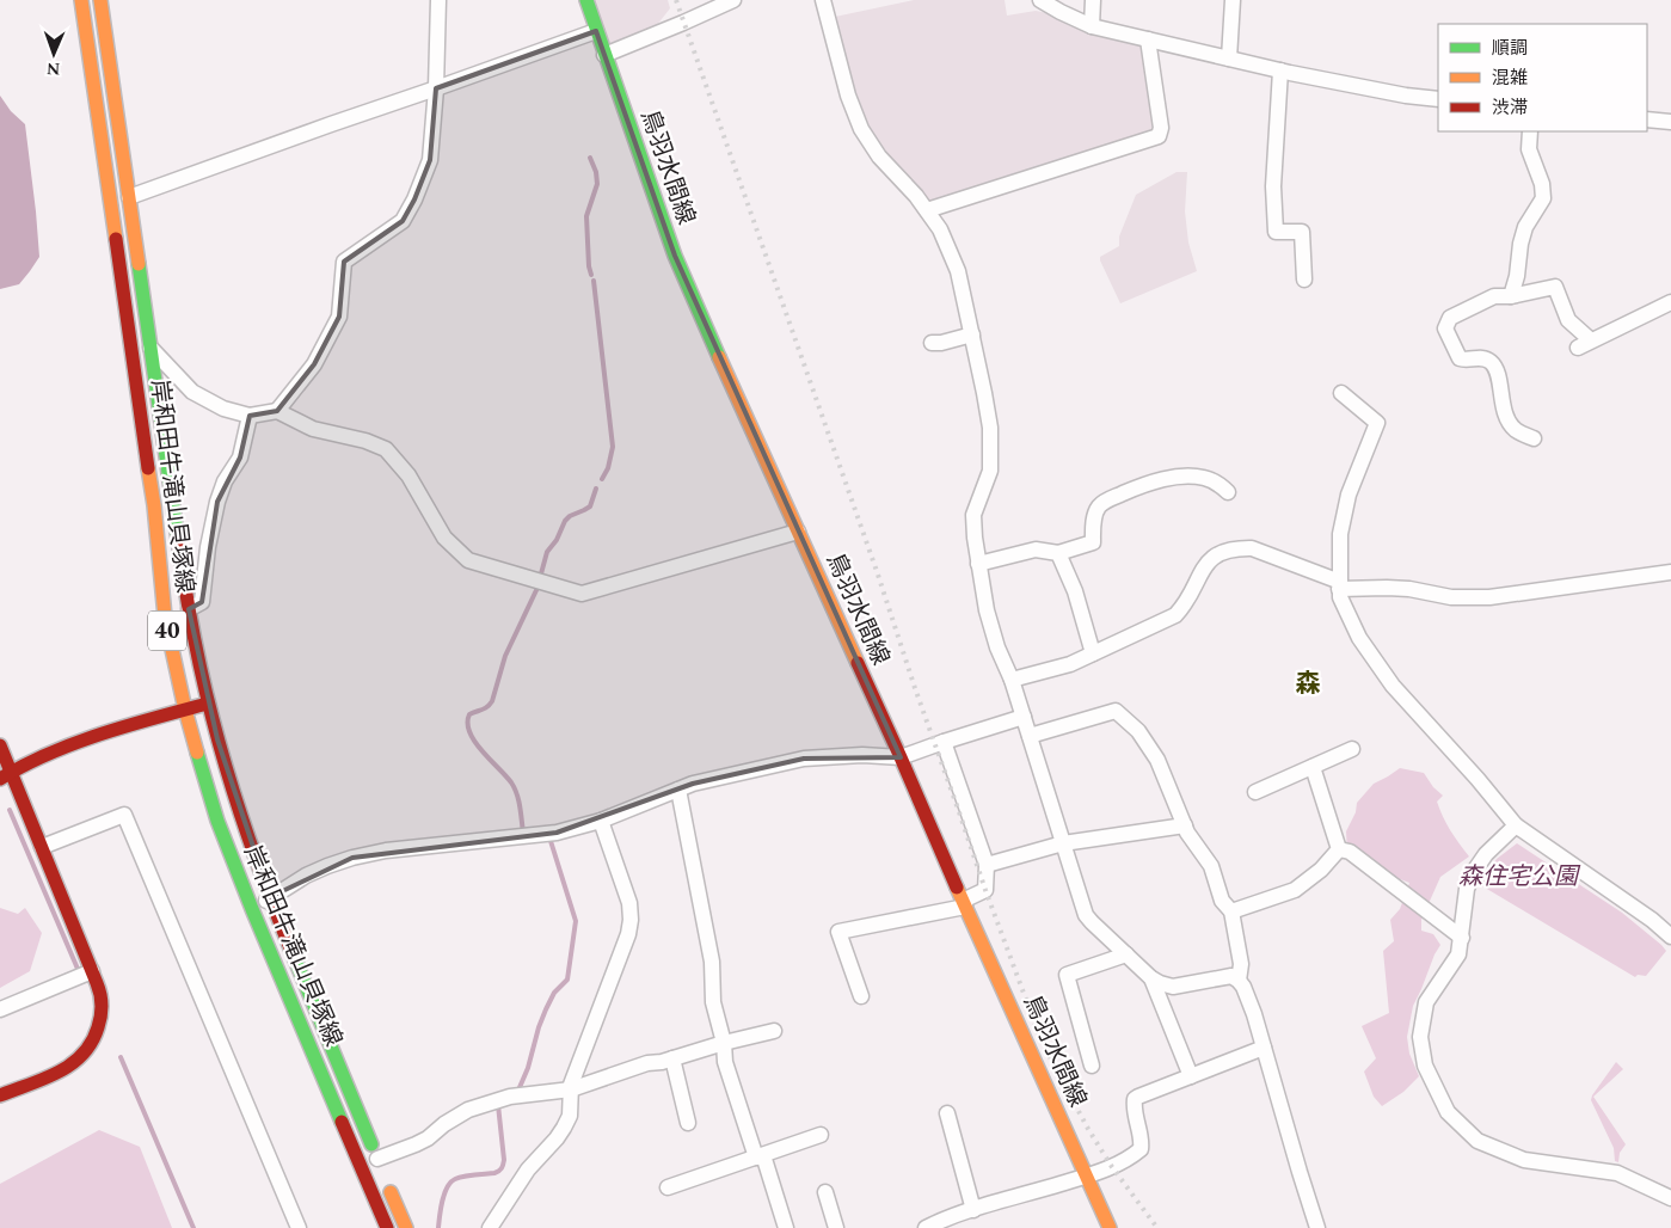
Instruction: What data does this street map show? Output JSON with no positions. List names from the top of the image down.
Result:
{
  "streets": {
    "main road": ["鳥羽水間線", "岸和田牛滝山貝塚線", "40"]
  },
  "districts": ["森"],
  "parks": ["森住宅公園"],
  "legend": ["順調", "混雑", "渋滞"],
  "north": "bottom"
}
